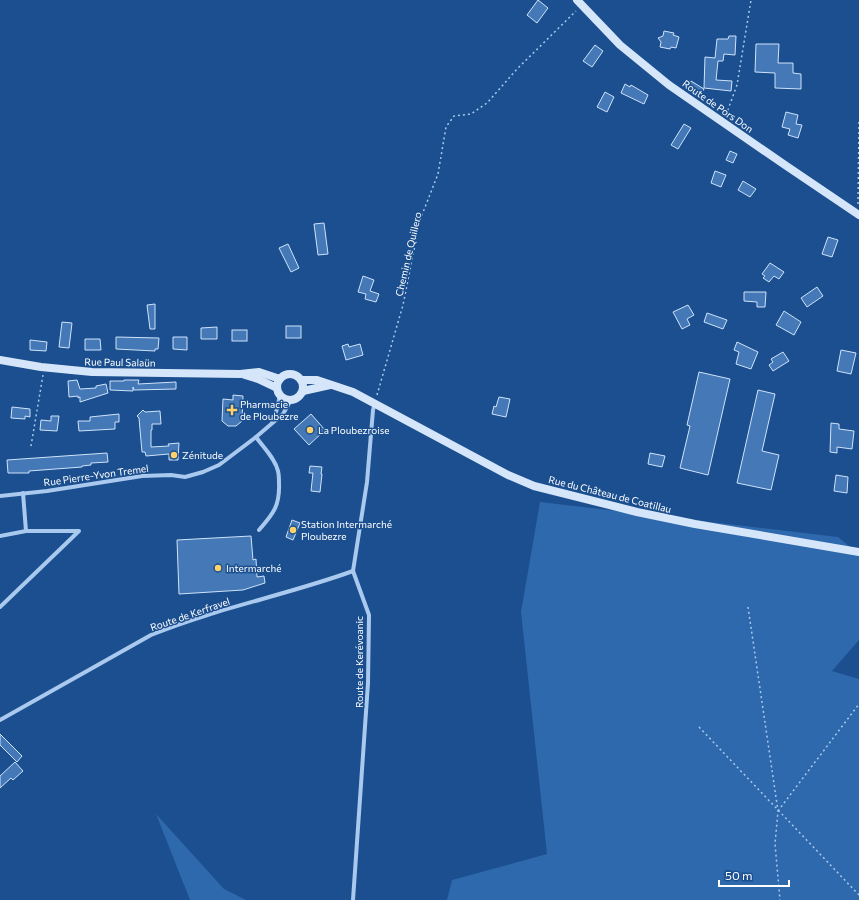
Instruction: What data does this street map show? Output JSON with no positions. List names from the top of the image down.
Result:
{
  "streets": {
    "main road": ["Route de Pors Don", "Rue Paul Salaün", "Rue du Château de Coatillau"],
    "street": ["Rue Pierre-Yvon Tremel", "Route de Kerfravel", "Route de Kerévoanic"],
    "path": ["Chemin de Quillero"]
  },
  "crossings": [
    ["Route de Pors Don", "Chemin de Quillero"],
    ["Chemin de Quillero", "Rue du Château de Coatillau"],
    ["Chemin de Quillero", "Route de Kerévoanic"],
    ["Rue Paul Salaün", "Rue Pierre-Yvon Tremel"],
    ["Rue du Château de Coatillau", "Route de Kerévoanic"],
    ["Route de Kerfravel", "Route de Kerévoanic"]
  ],
  "places": {
    "health": ["Pharmacie de Ploubezre"],
    "other": [
      "La Ploubezroise",
      "Zénitude",
      "Station Intermarché Ploubezre",
      "Intermarché"
    ]
  },
  "scale_bar": "50 m"
}
